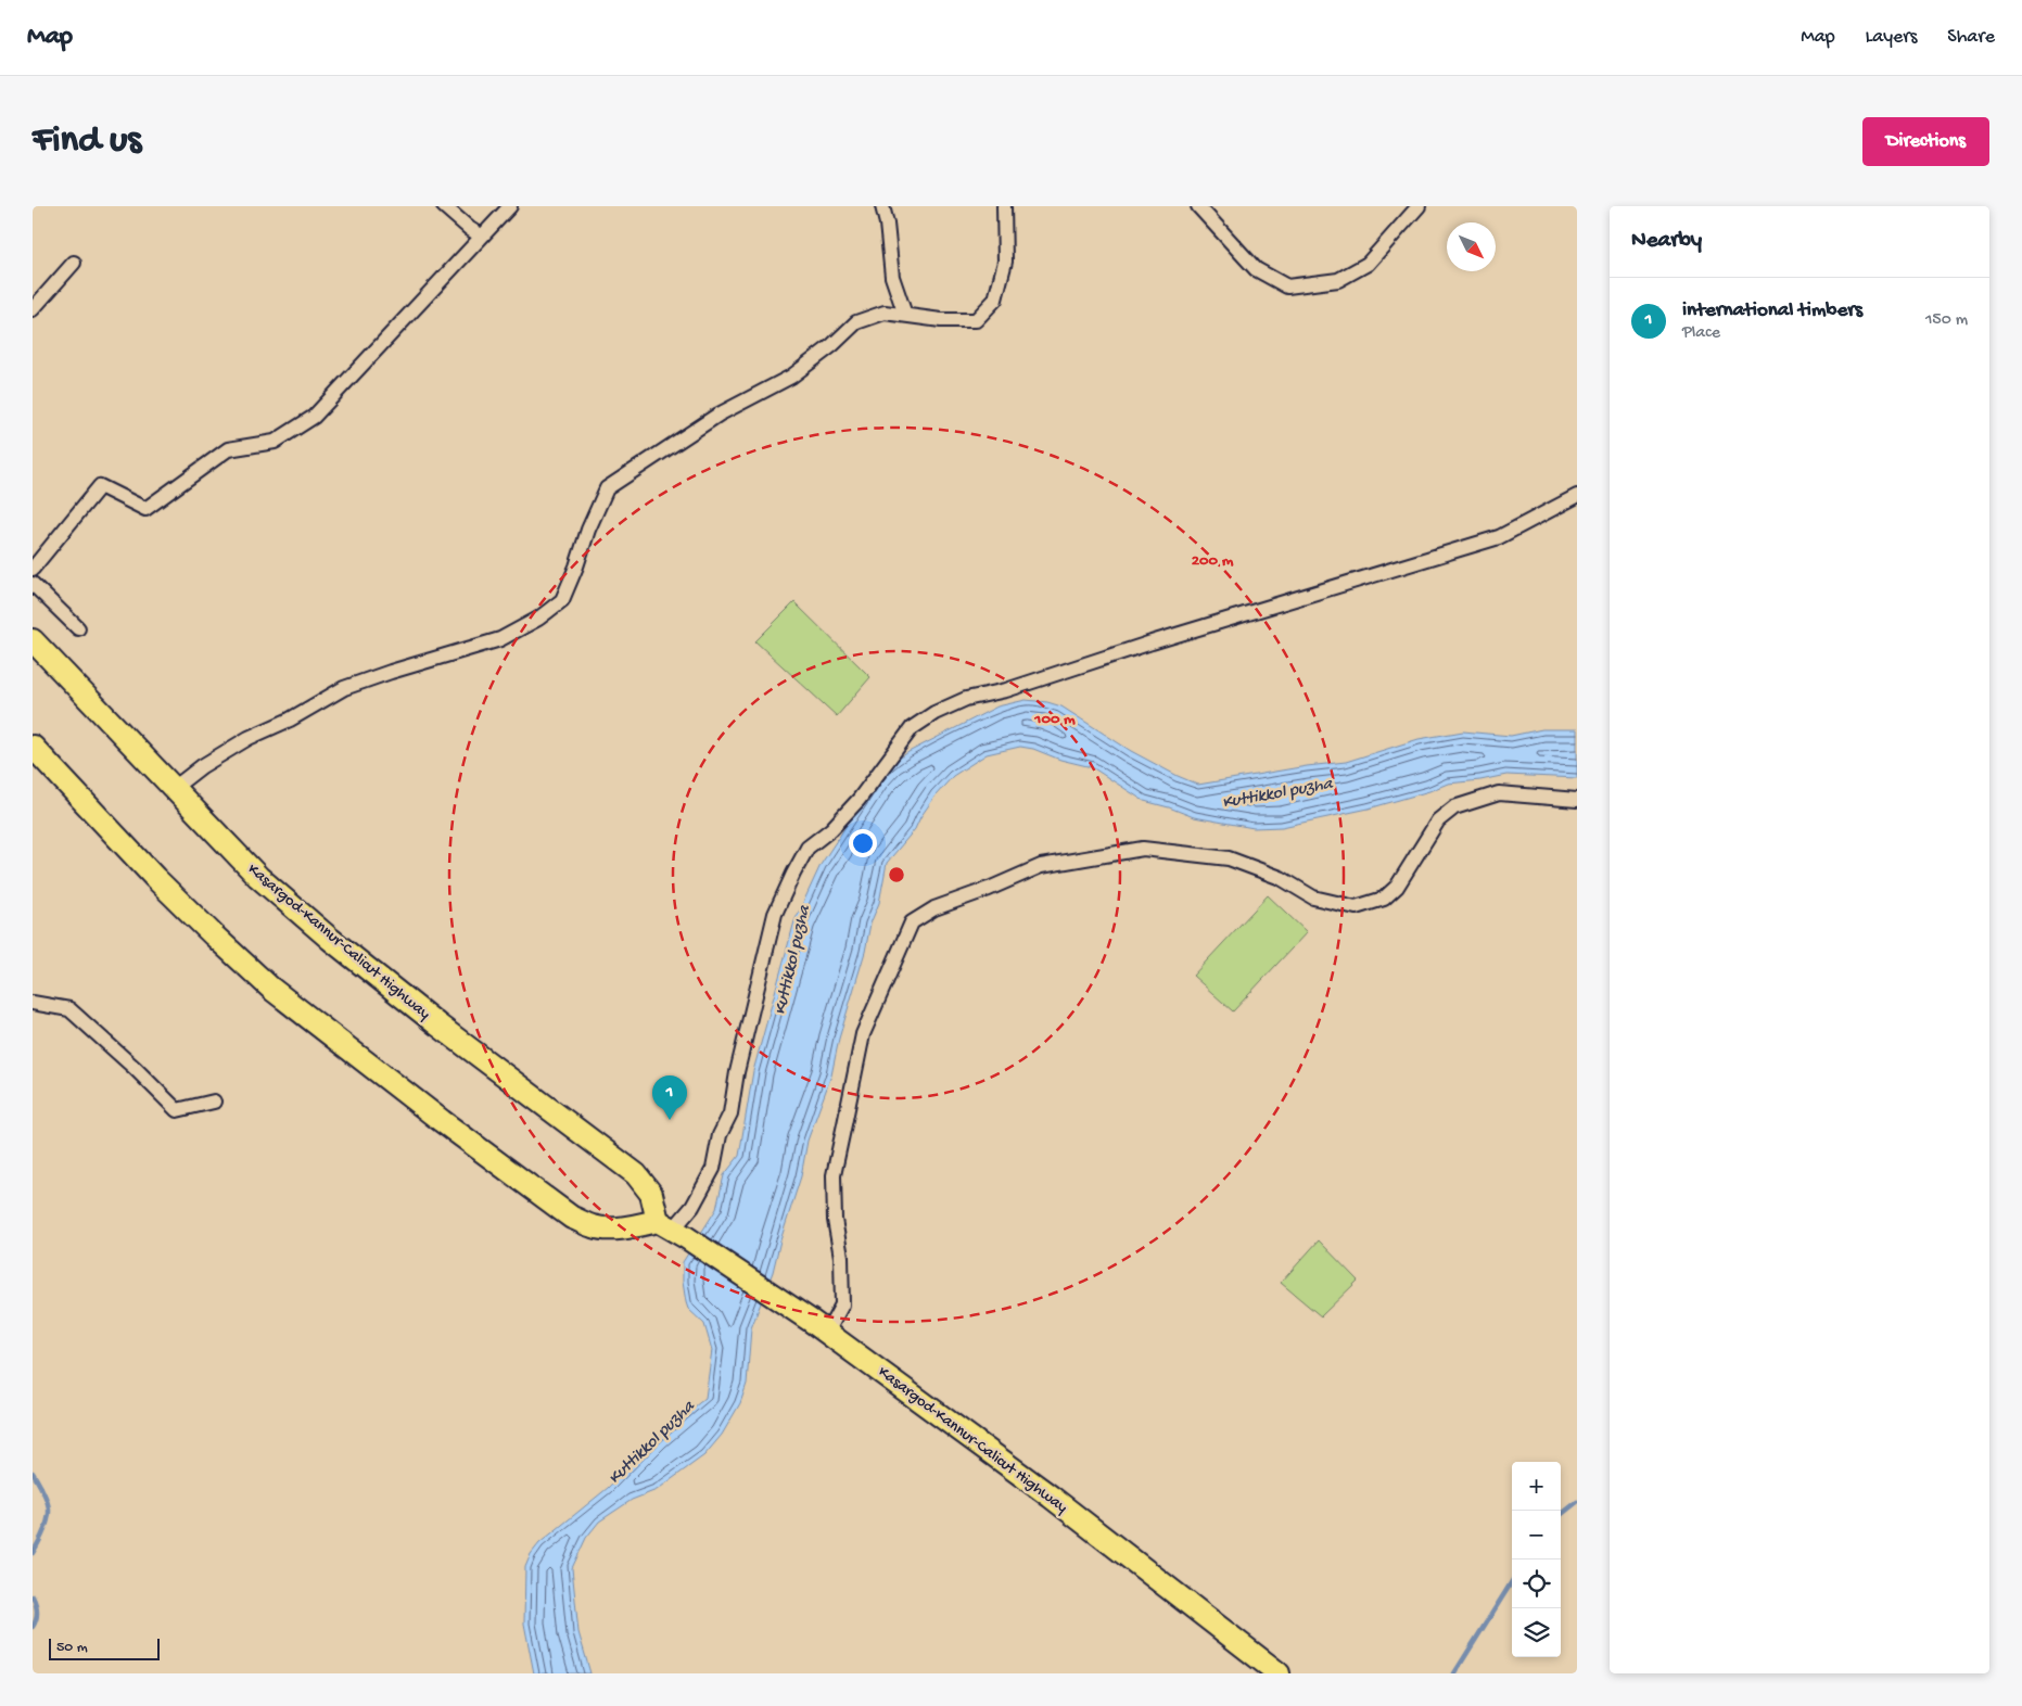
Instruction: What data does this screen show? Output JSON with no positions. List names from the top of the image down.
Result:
{
  "streets": {
    "highway": ["Kasargod-Kannur-Calicut Highway"]
  },
  "water": ["Kuttikkol puzha"],
  "scale_bar": "50 m",
  "north": "bottom right",
  "page": {
    "header": "Map",
    "nav": ["Map", "Layers", "Share"],
    "buttons": "Directions",
    "title": "Find us",
    "heading": "Nearby",
    "list": [
      {
        "mark": "1",
        "name": "international timbers",
        "note": "Place",
        "value": "150 m"
      }
    ],
    "pins": "1",
    "map_buttons": ["+", "−"],
    "scale": "50 m"
  },
  "rings": ["200 m", "100 m"]
}
